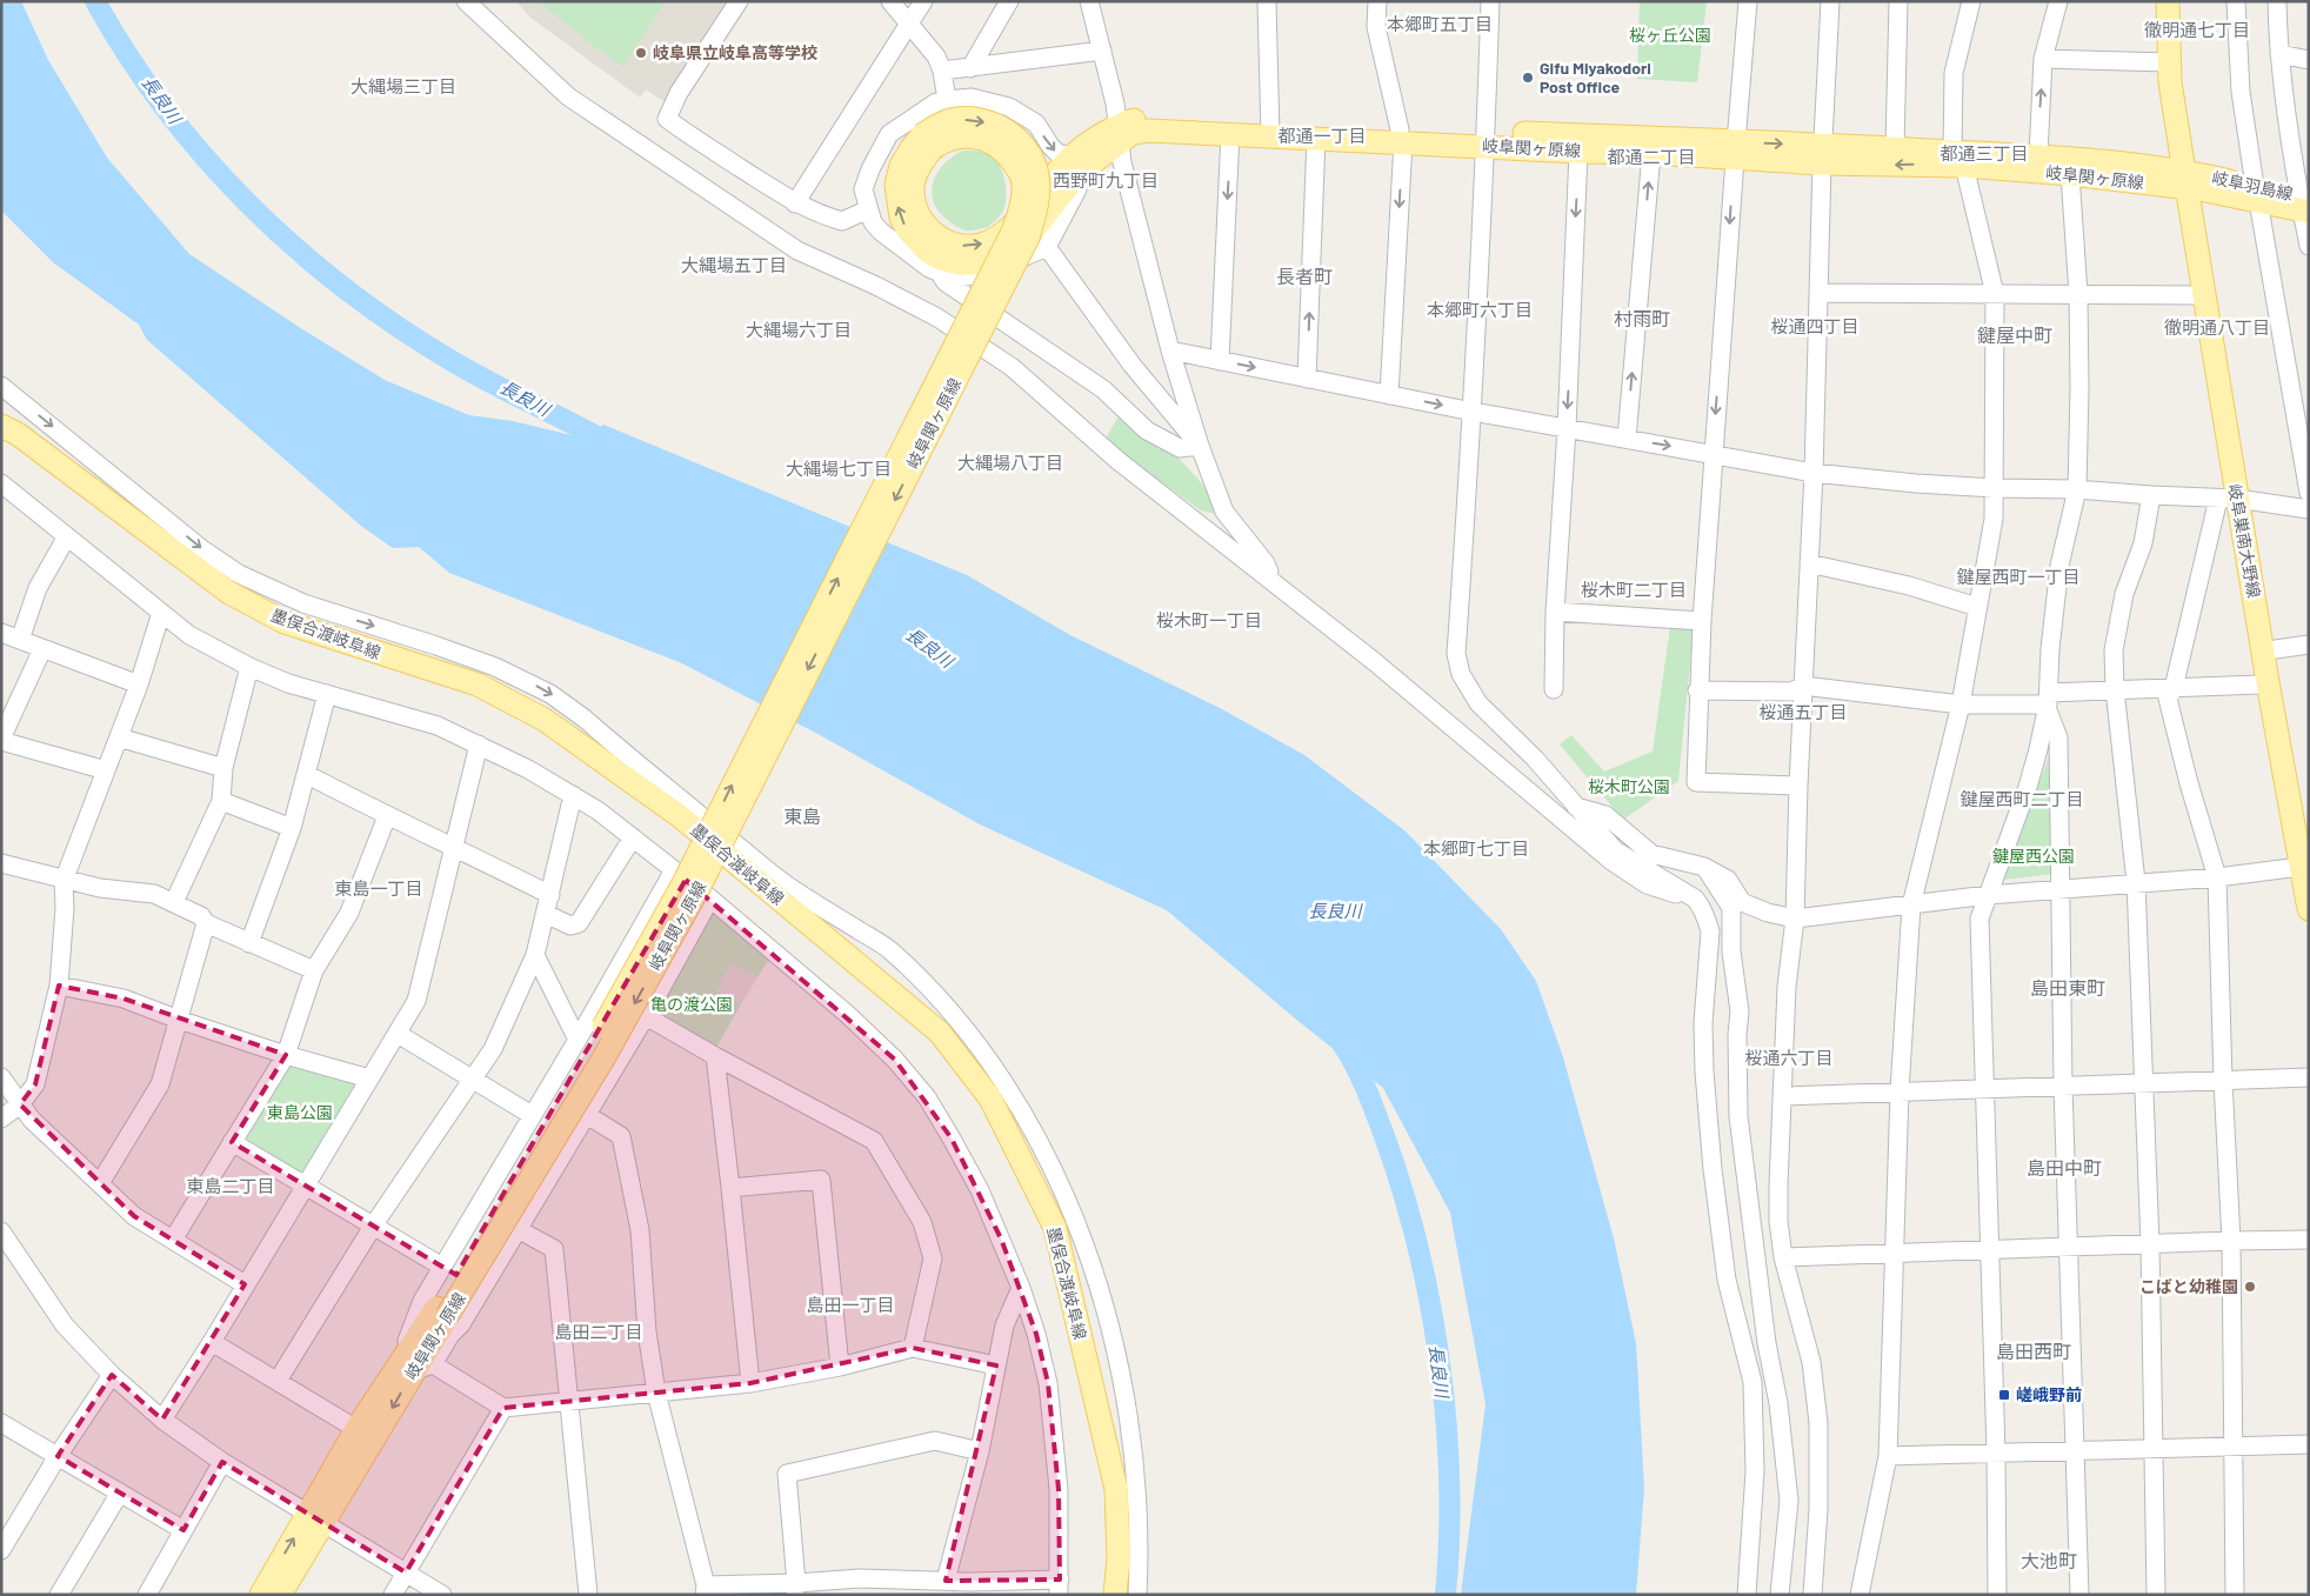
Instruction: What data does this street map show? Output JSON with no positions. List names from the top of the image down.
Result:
{
  "streets": {
    "main road": [
      "岐阜関ヶ原線",
      "岐阜羽島線",
      "岐阜巣南大野線",
      "墨俣合渡岐阜線"
    ]
  },
  "crossings": [
    ["岐阜関ヶ原線", "岐阜羽島線"],
    ["岐阜関ヶ原線", "岐阜巣南大野線"],
    ["岐阜羽島線", "岐阜巣南大野線"]
  ],
  "districts": [
    "本郷町五丁目",
    "徹明通七丁目",
    "大縄場三丁目",
    "都通一丁目",
    "都通三丁目",
    "都通二丁目",
    "西野町九丁目",
    "大縄場五丁目",
    "長者町",
    "本郷町六丁目",
    "村雨町",
    "桜通四丁目",
    "徹明通八丁目",
    "大縄場六丁目",
    "鍵屋中町",
    "大縄場八丁目",
    "大縄場七丁目",
    "鍵屋西町一丁目",
    "桜木町二丁目",
    "桜木町一丁目",
    "桜通五丁目",
    "鍵屋西町二丁目",
    "東島",
    "本郷町七丁目",
    "東島一丁目",
    "島田東町",
    "桜通六丁目",
    "島田中町",
    "東島二丁目",
    "島田一丁目",
    "島田二丁目",
    "島田西町",
    "大池町"
  ],
  "water": ["長良川"],
  "parks": [
    "桜ヶ丘公園",
    "桜木町公園",
    "鍵屋西公園",
    "亀の渡公園",
    "東島公園"
  ],
  "places": {
    "other": ["岐阜県立岐阜高等学校", "Gifu Miyakodori Post Office", "こばと幼稚園"],
    "transit": ["嵯峨野前"]
  }
}
